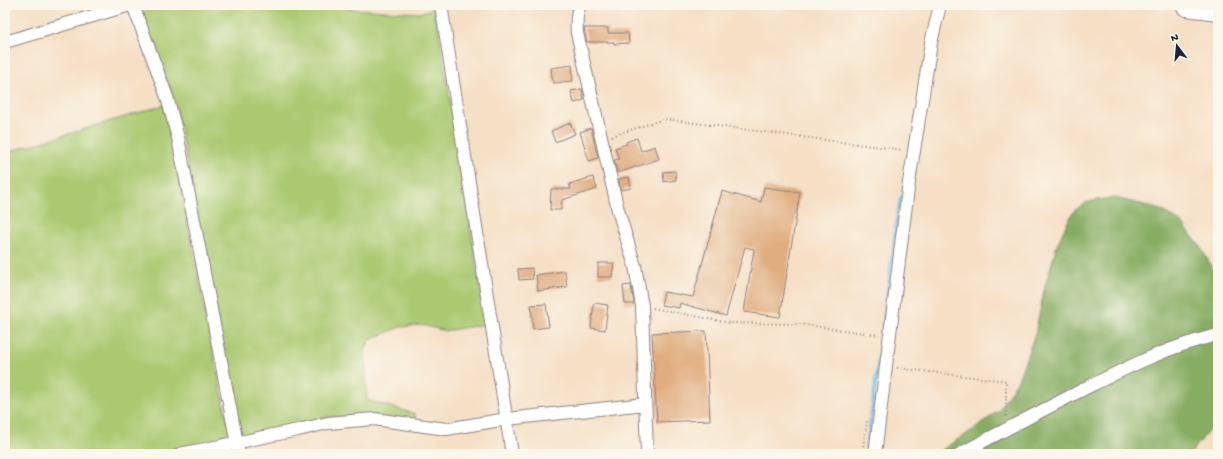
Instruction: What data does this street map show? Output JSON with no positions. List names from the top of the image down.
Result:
{
  "north": "top"
}
